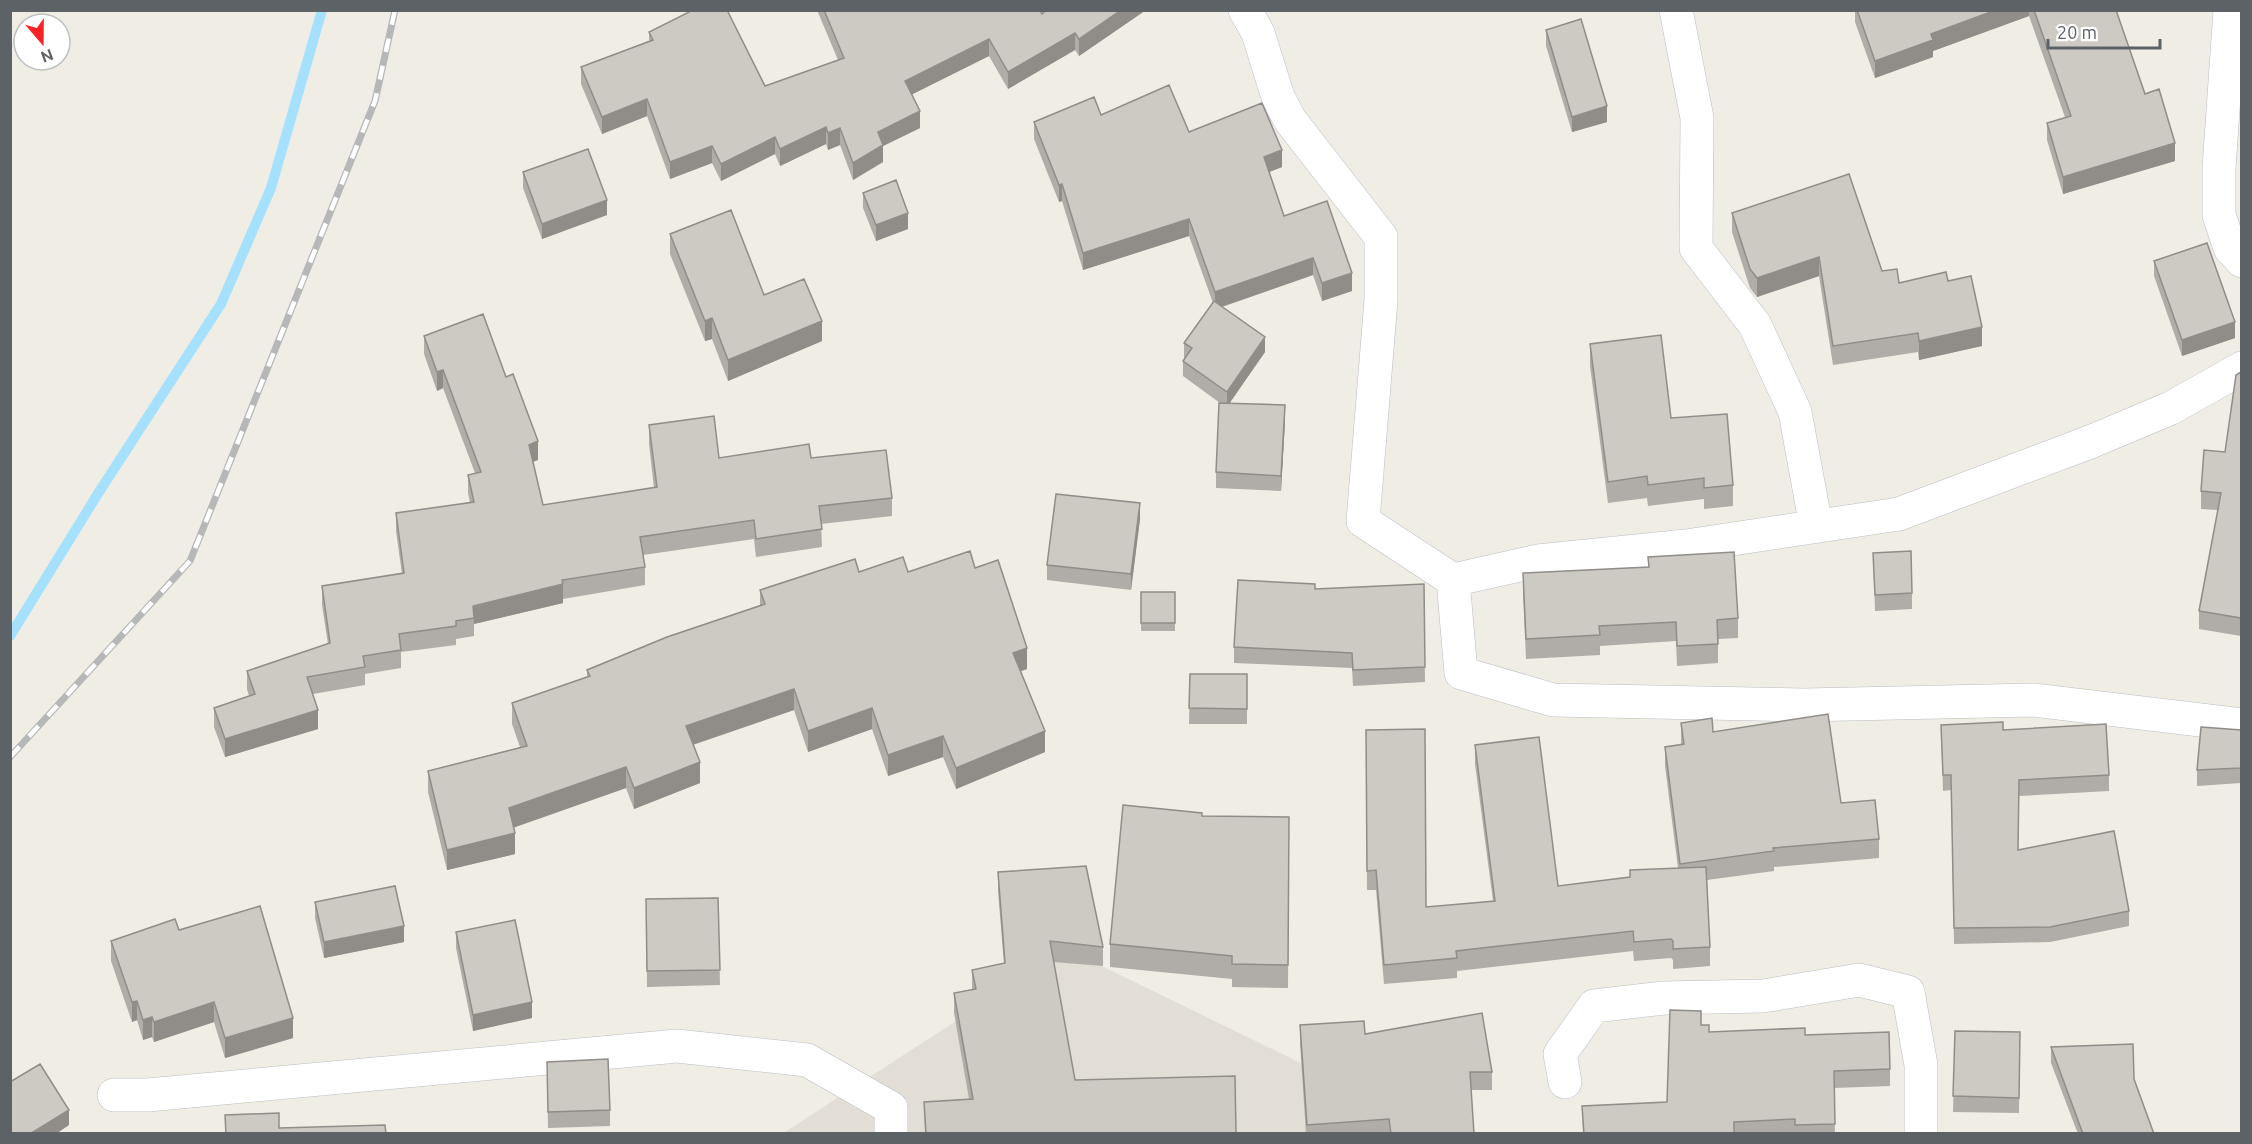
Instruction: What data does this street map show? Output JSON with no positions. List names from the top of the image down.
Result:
{
  "scale_bar": "20 m",
  "north": "bottom"
}
